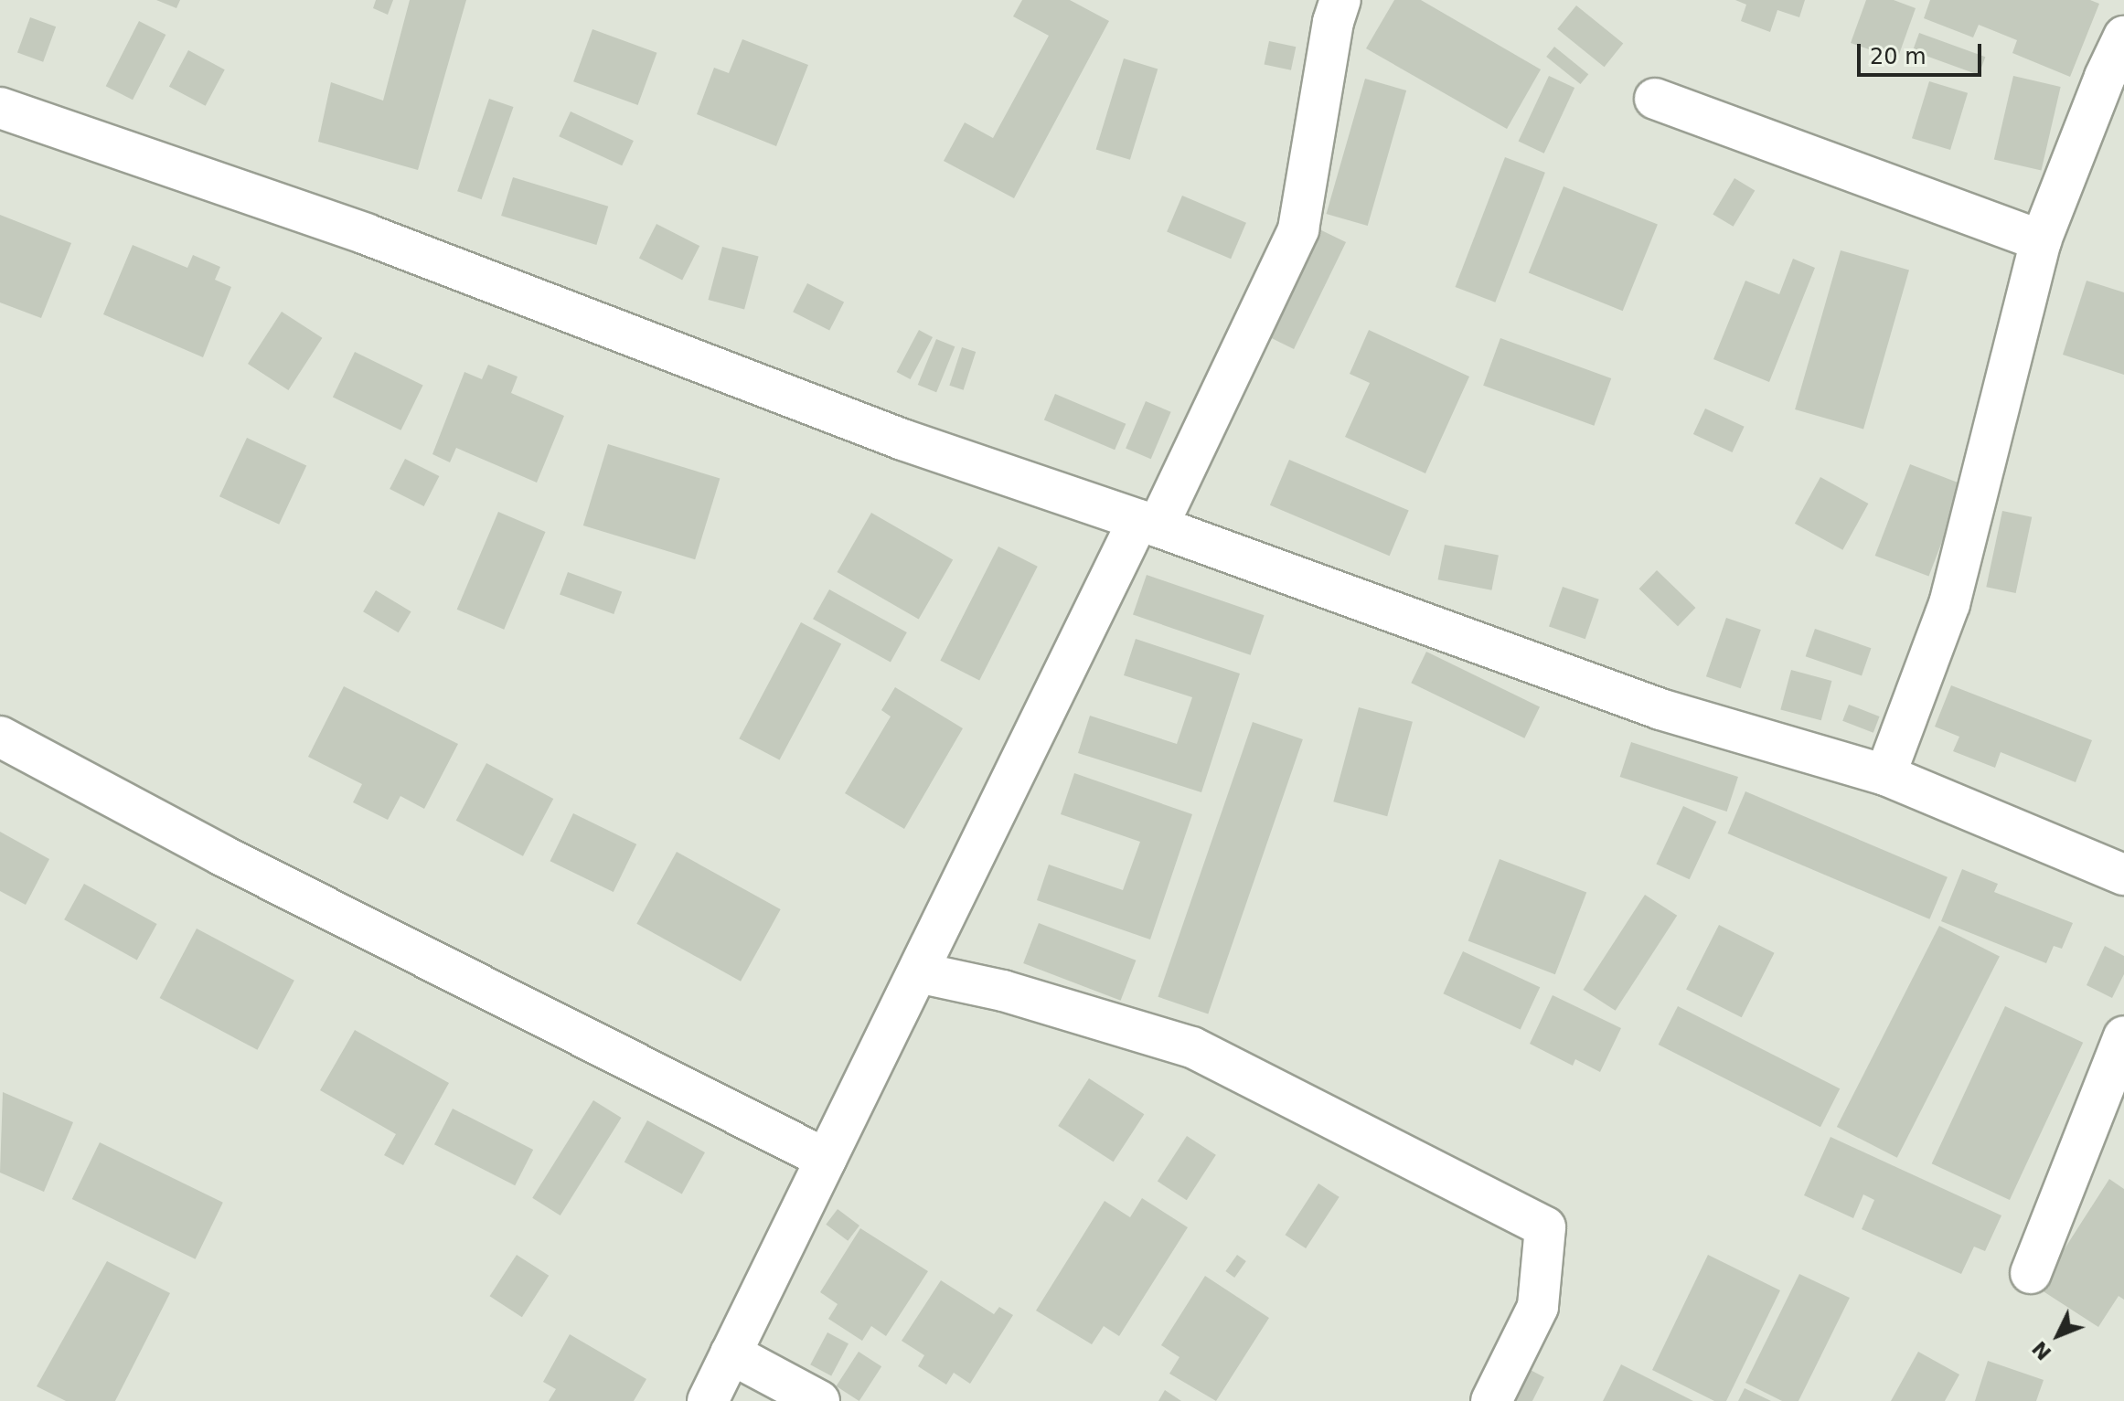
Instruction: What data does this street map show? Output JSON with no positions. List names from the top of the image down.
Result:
{
  "scale_bar": "20 m",
  "north": "bottom left"
}
